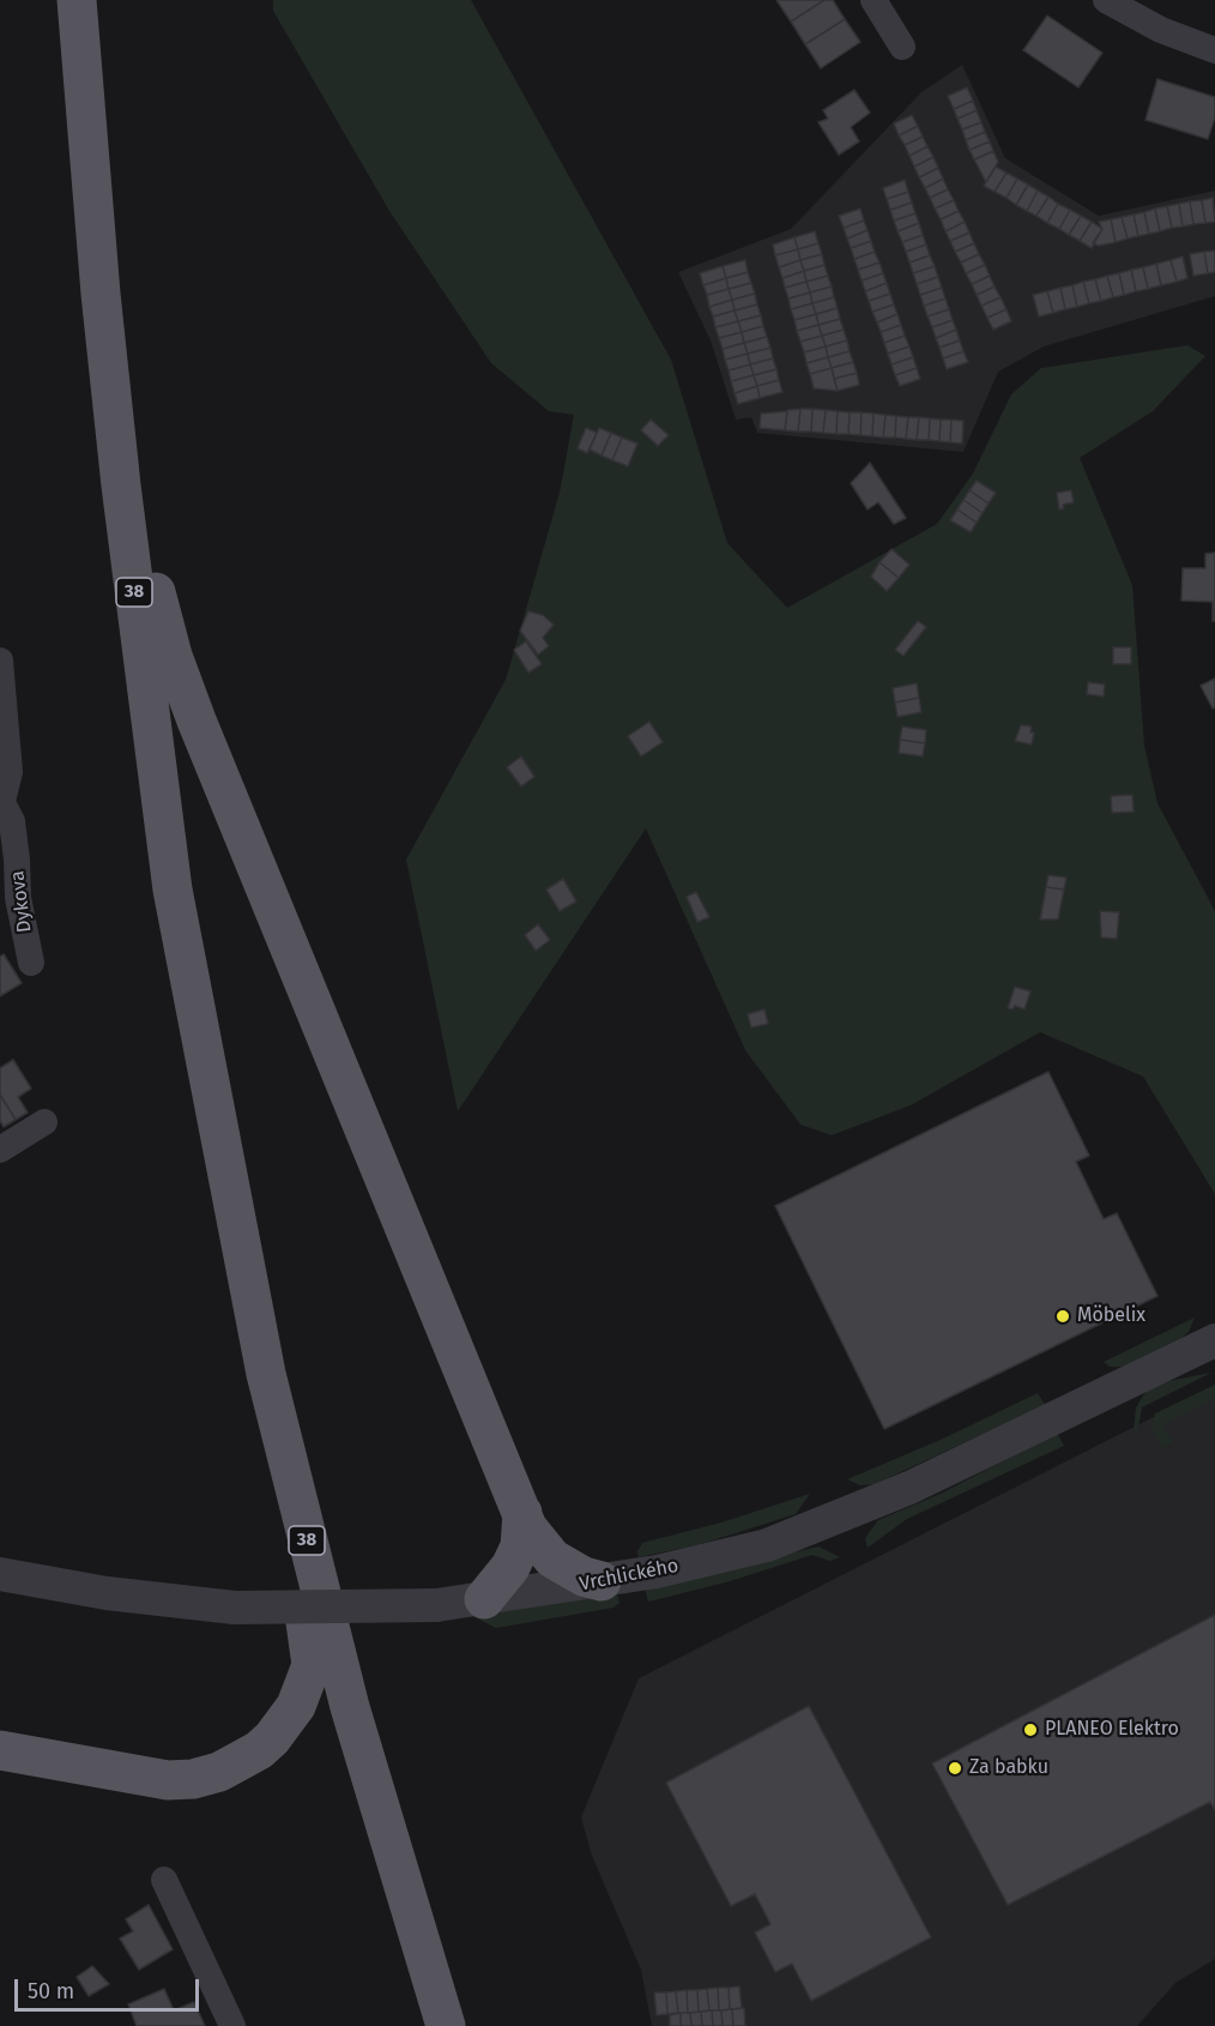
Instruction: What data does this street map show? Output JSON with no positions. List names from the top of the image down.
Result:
{
  "streets": {
    "main road": ["38"],
    "street": ["Dykova", "Vrchlického"]
  },
  "places": ["Möbelix", "PLANEO Elektro", "Za babku"],
  "scale_bar": "50 m"
}
